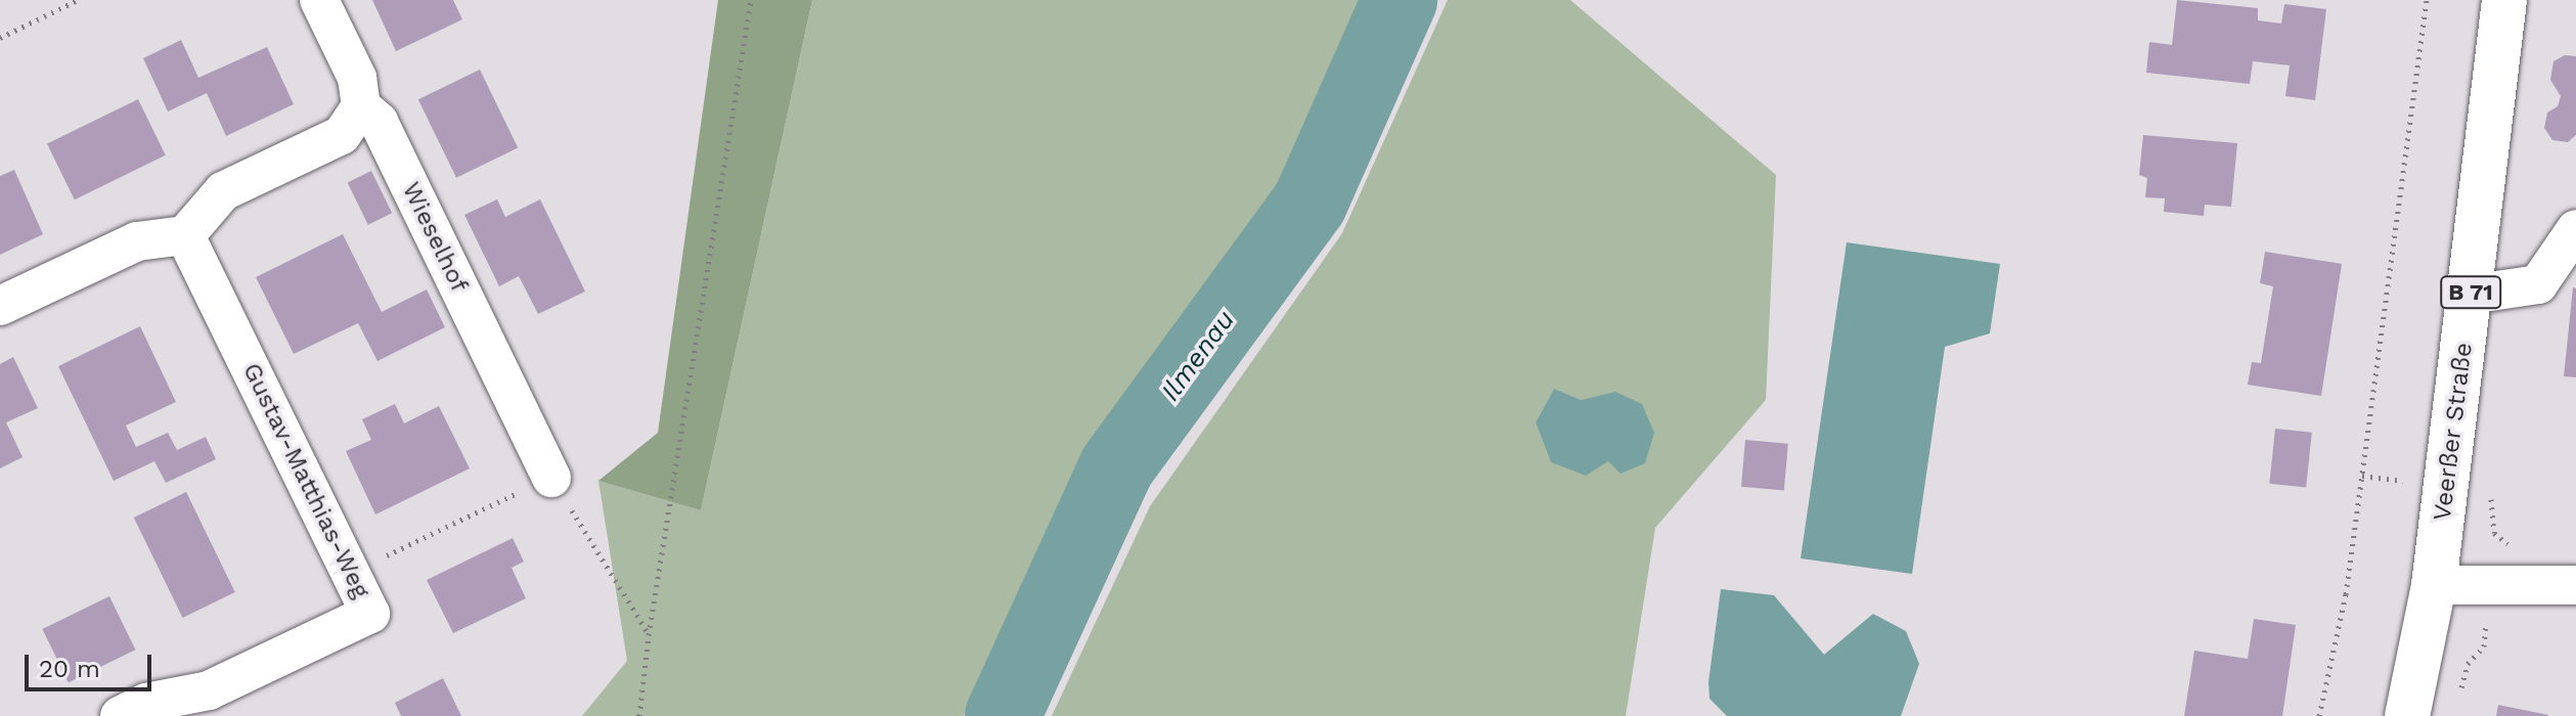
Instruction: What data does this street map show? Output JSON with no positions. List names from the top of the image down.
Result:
{
  "streets": {
    "main road": ["B 71", "Veerßer Straße"],
    "street": ["Wieselhof", "Gustav-Matthias-Weg"]
  },
  "water": ["Ilmenau"],
  "scale_bar": "20 m"
}
